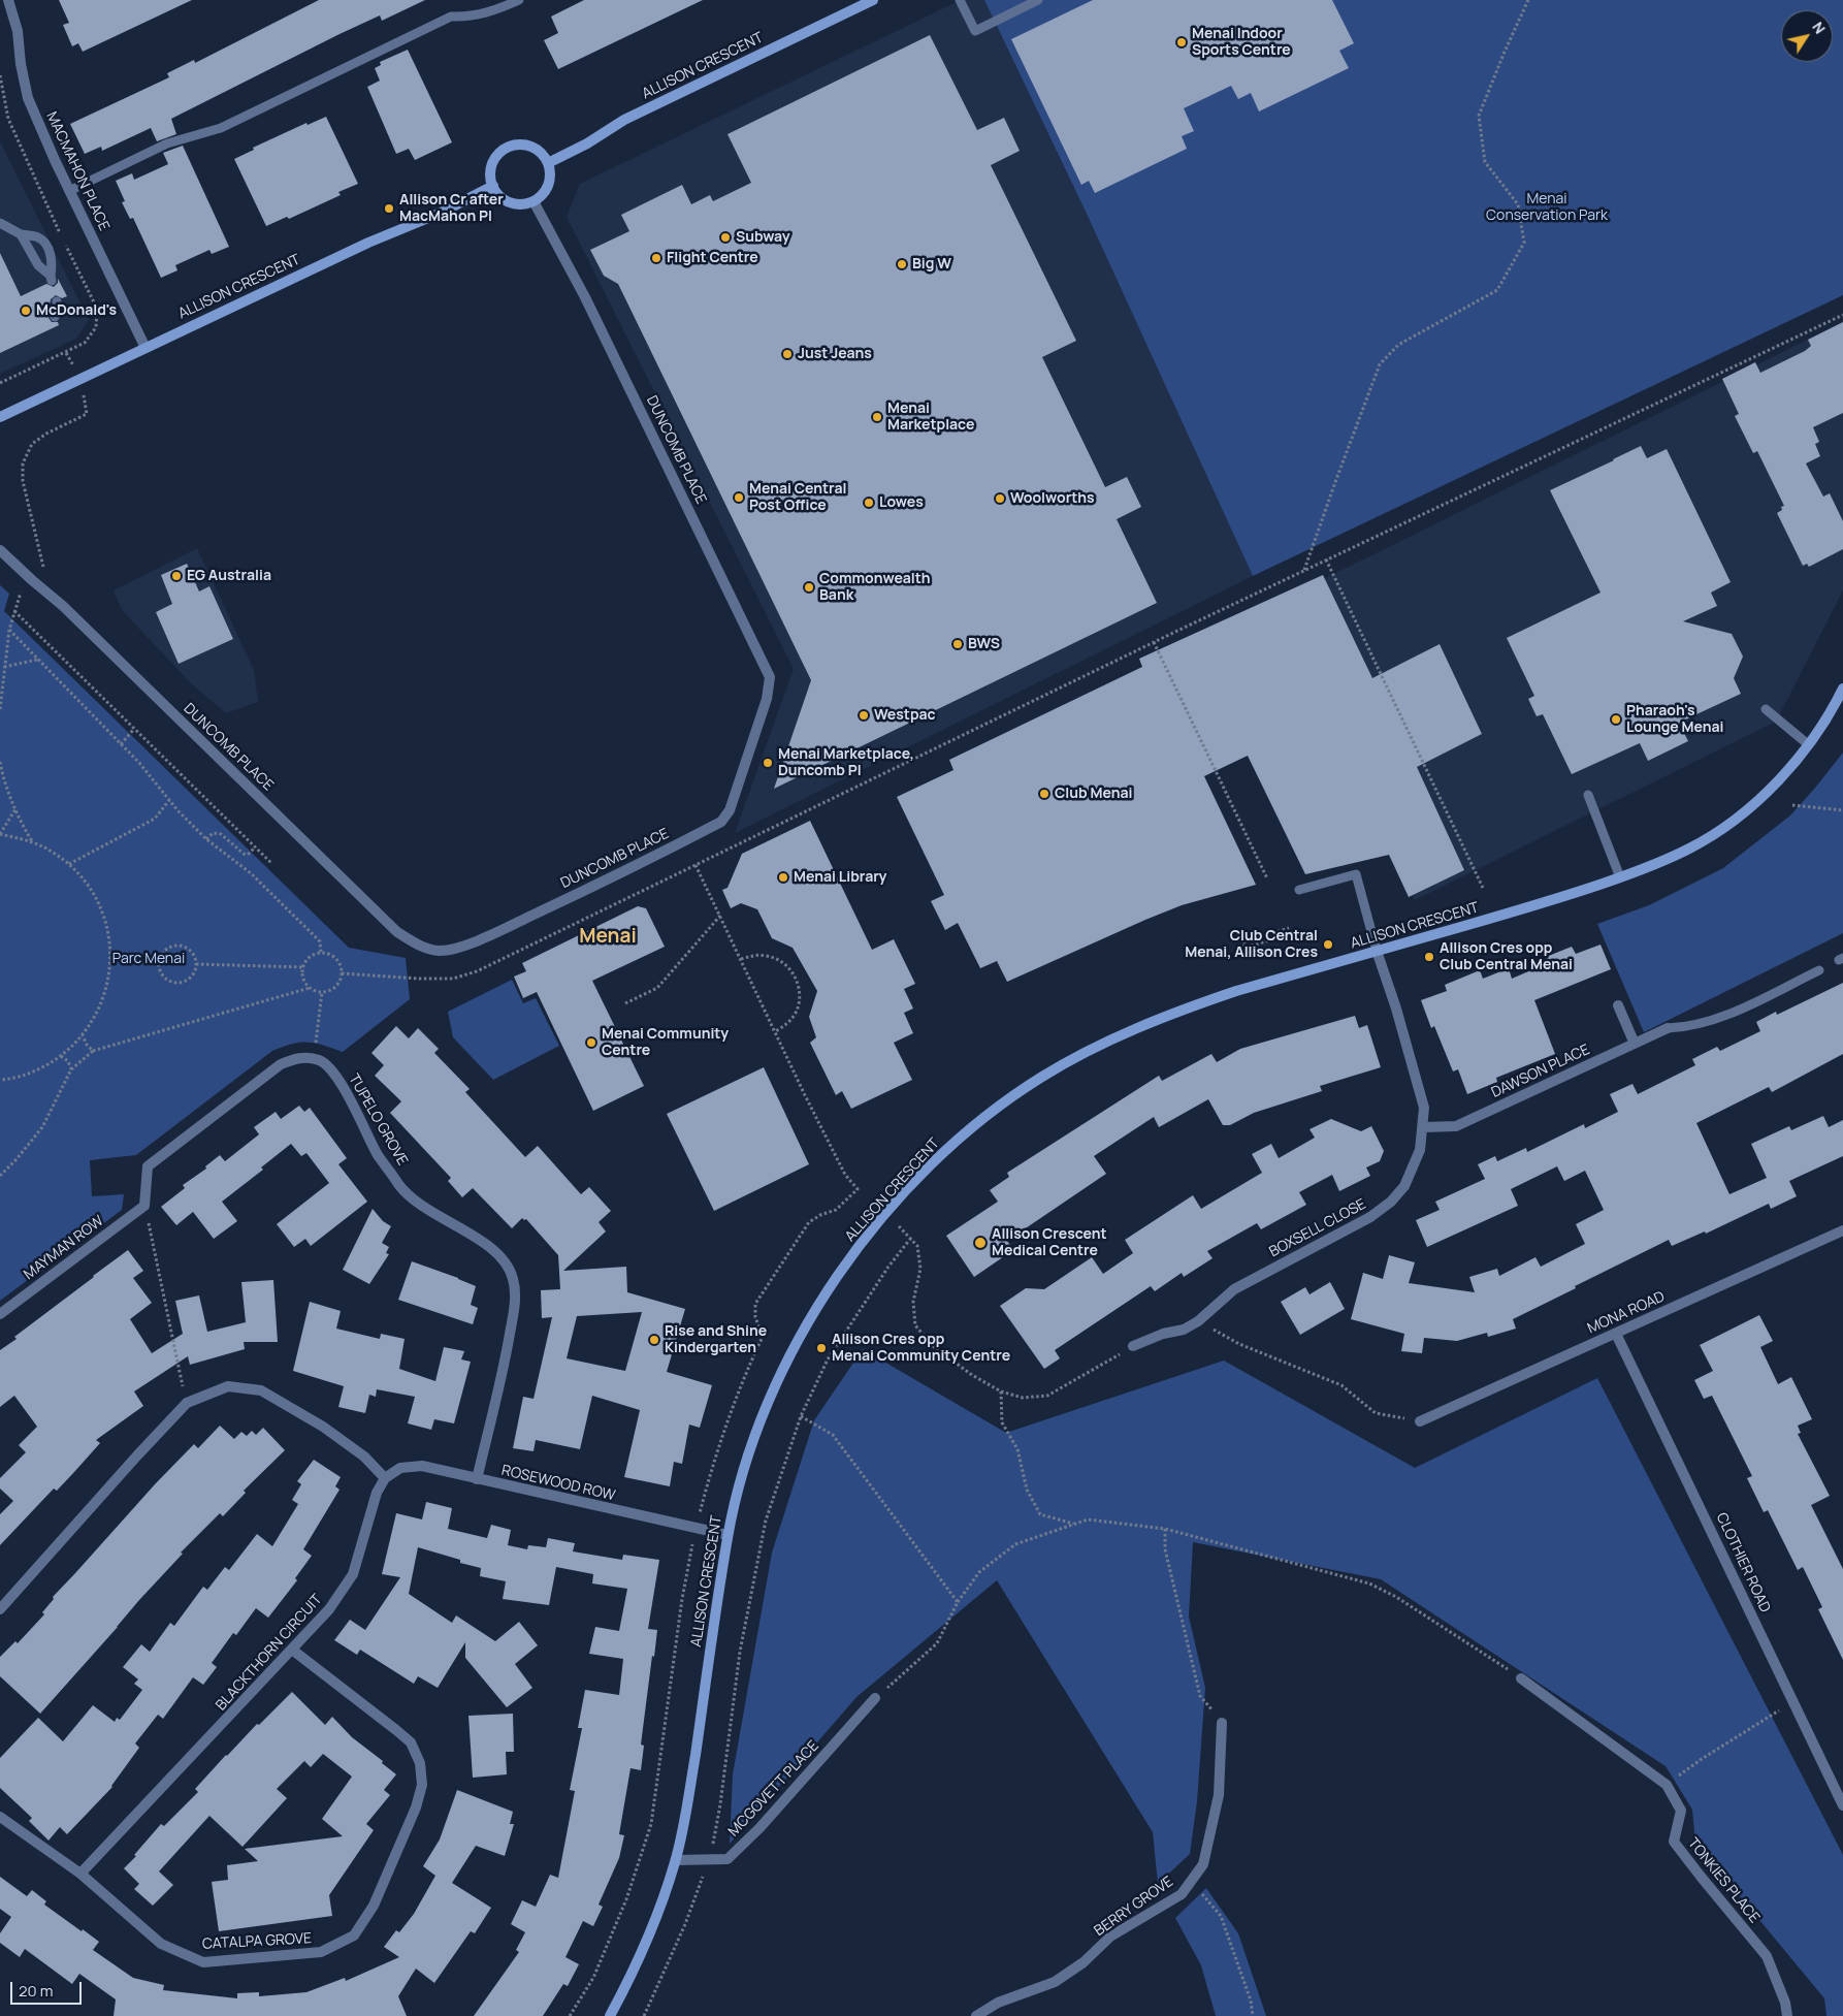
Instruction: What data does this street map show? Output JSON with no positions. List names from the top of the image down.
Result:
{
  "streets": {
    "street": [
      "ALLISON CRESCENT",
      "MACMAHON PLACE",
      "DUNCOMB PLACE",
      "DAWSON PLACE",
      "TUPELO GROVE",
      "BOXSELL CLOSE",
      "MAYMAN ROW",
      "MONA ROAD",
      "ROSEWOOD ROW",
      "CLOTHIER ROAD",
      "BLACKTHORN CIRCUIT",
      "MCGOVETT PLACE",
      "TONKIES PLACE",
      "BERRY GROVE",
      "CATALPA GROVE"
    ]
  },
  "crossings": [
    ["ALLISON CRESCENT", "MACMAHON PLACE"],
    ["ALLISON CRESCENT", "DUNCOMB PLACE"],
    ["ALLISON CRESCENT", "BOXSELL CLOSE"],
    ["ALLISON CRESCENT", "ROSEWOOD ROW"],
    ["ALLISON CRESCENT", "MCGOVETT PLACE"],
    ["DAWSON PLACE", "BOXSELL CLOSE"],
    ["TUPELO GROVE", "ROSEWOOD ROW"],
    ["MONA ROAD", "CLOTHIER ROAD"],
    ["ROSEWOOD ROW", "BLACKTHORN CIRCUIT"],
    ["BLACKTHORN CIRCUIT", "CATALPA GROVE"]
  ],
  "districts": ["Menai"],
  "parks": ["Menai Conservation Park", "Parc Menai"],
  "places": [
    "Menai Indoor Sports Centre",
    "Allison Cr after MacMahon Pl",
    "Subway",
    "Flight Centre",
    "Big W",
    "McDonald's",
    "Just Jeans",
    "Menai Marketplace",
    "Menai Central Post Office",
    "Woolworths",
    "Lowes",
    "EG Australia",
    "Commonwealth Bank",
    "BWS",
    "Westpac",
    "Pharaoh's Lounge Menai",
    "Menai Marketplace, Duncomb Pl",
    "Club Menai",
    "Menai Library",
    "Club Central Menai, Allison Cres",
    "Allison Cres opp Club Central Menai",
    "Menai Community Centre",
    "Allison Crescent Medical Centre",
    "Rise and Shine Kindergarten",
    "Allison Cres opp Menai Community Centre"
  ],
  "scale_bar": "20 m",
  "north": "top right"
}
